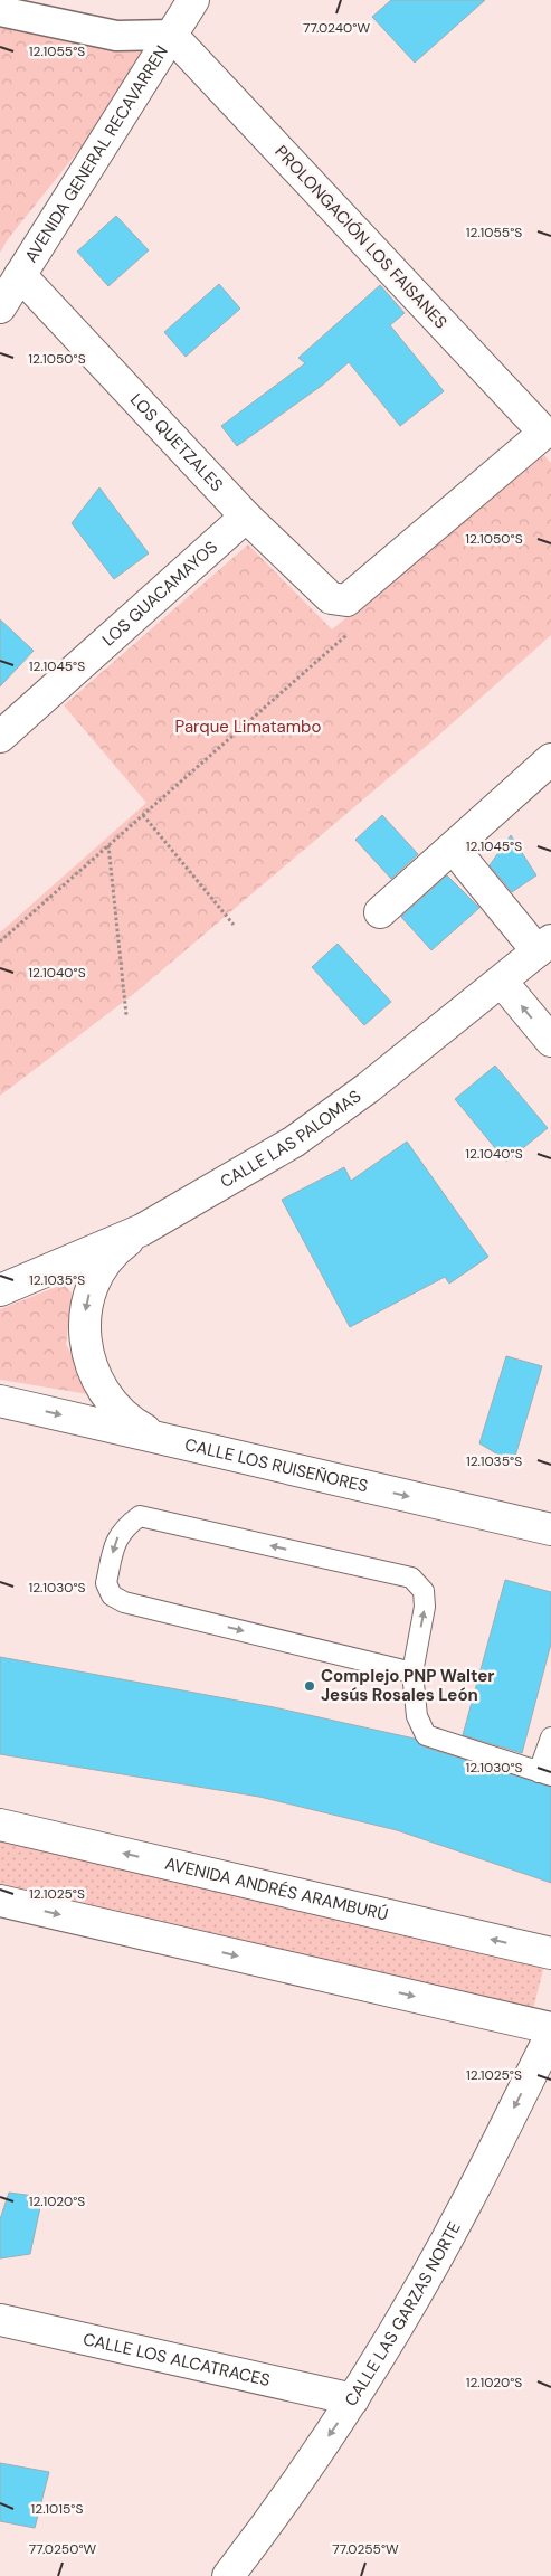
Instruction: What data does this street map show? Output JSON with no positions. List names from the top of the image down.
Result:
{
  "streets": {
    "street": [
      "AVENIDA GENERAL RECAVARREN",
      "PROLONGACIÓN LOS FAISANES",
      "LOS QUETZALES",
      "LOS GUACAMAYOS",
      "CALLE LAS PALOMAS",
      "CALLE LOS RUISEÑORES",
      "AVENIDA ANDRÉS ARAMBURÚ",
      "CALLE LAS GARZAS NORTE",
      "CALLE LOS ALCATRACES"
    ]
  },
  "crossings": [
    ["AVENIDA GENERAL RECAVARREN", "PROLONGACIÓN LOS FAISANES"],
    ["AVENIDA GENERAL RECAVARREN", "LOS QUETZALES"],
    ["PROLONGACIÓN LOS FAISANES", "LOS QUETZALES"],
    ["LOS QUETZALES", "LOS GUACAMAYOS"],
    ["CALLE LAS GARZAS NORTE", "CALLE LOS ALCATRACES"]
  ],
  "one_way": ["CALLE LOS RUISEÑORES", "CALLE LAS GARZAS NORTE"],
  "parks": ["Parque Limatambo"],
  "places": ["Complejo PNP Walter Jesús Rosales León"],
  "coordinates": [
    "77.0240°W",
    "12.1055°S",
    "12.1050°S",
    "12.1045°S",
    "12.1040°S",
    "12.1035°S",
    "12.1030°S",
    "12.1025°S",
    "12.1020°S",
    "12.1015°S",
    "77.0250°W",
    "77.0255°W"
  ]
}
